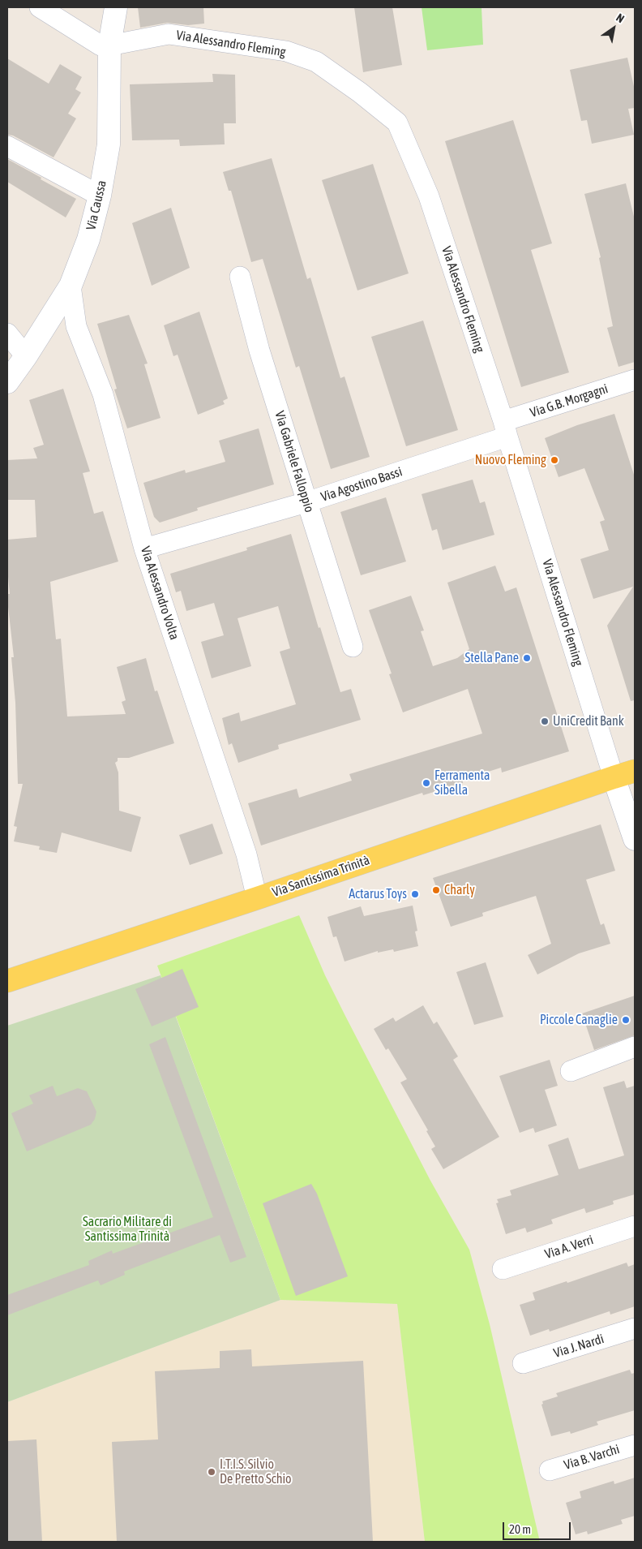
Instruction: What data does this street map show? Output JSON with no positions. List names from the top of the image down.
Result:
{
  "streets": {
    "main road": ["Via Santissima Trinità"],
    "street": [
      "Via Alessandro Fleming",
      "Via Caussa",
      "Via G.B. Morgagni",
      "Via Gabriele Falloppio",
      "Via Agostino Bassi",
      "Via Alessandro Volta",
      "Via A. Verri",
      "Via J. Nardi",
      "Via B. Varchi"
    ]
  },
  "crossings": [
    ["Via Alessandro Fleming", "Via Caussa"],
    ["Via Alessandro Fleming", "Via G.B. Morgagni"],
    ["Via Alessandro Fleming", "Via Agostino Bassi"],
    ["Via Alessandro Fleming", "Via Santissima Trinità"],
    ["Via Caussa", "Via Alessandro Volta"],
    ["Via G.B. Morgagni", "Via Agostino Bassi"],
    ["Via Gabriele Falloppio", "Via Agostino Bassi"],
    ["Via Agostino Bassi", "Via Alessandro Volta"],
    ["Via Alessandro Volta", "Via Santissima Trinità"]
  ],
  "parks": ["Sacrario Militare di Santissima Trinità"],
  "places": [
    "Nuovo Fleming",
    "Stella Pane",
    "UniCredit Bank",
    "Ferramenta Sibella",
    "Charly",
    "Actarus Toys",
    "Piccole Canaglie",
    "I.T.I.S. Silvio De Pretto Schio"
  ],
  "scale_bar": "20 m",
  "north": "top right"
}
